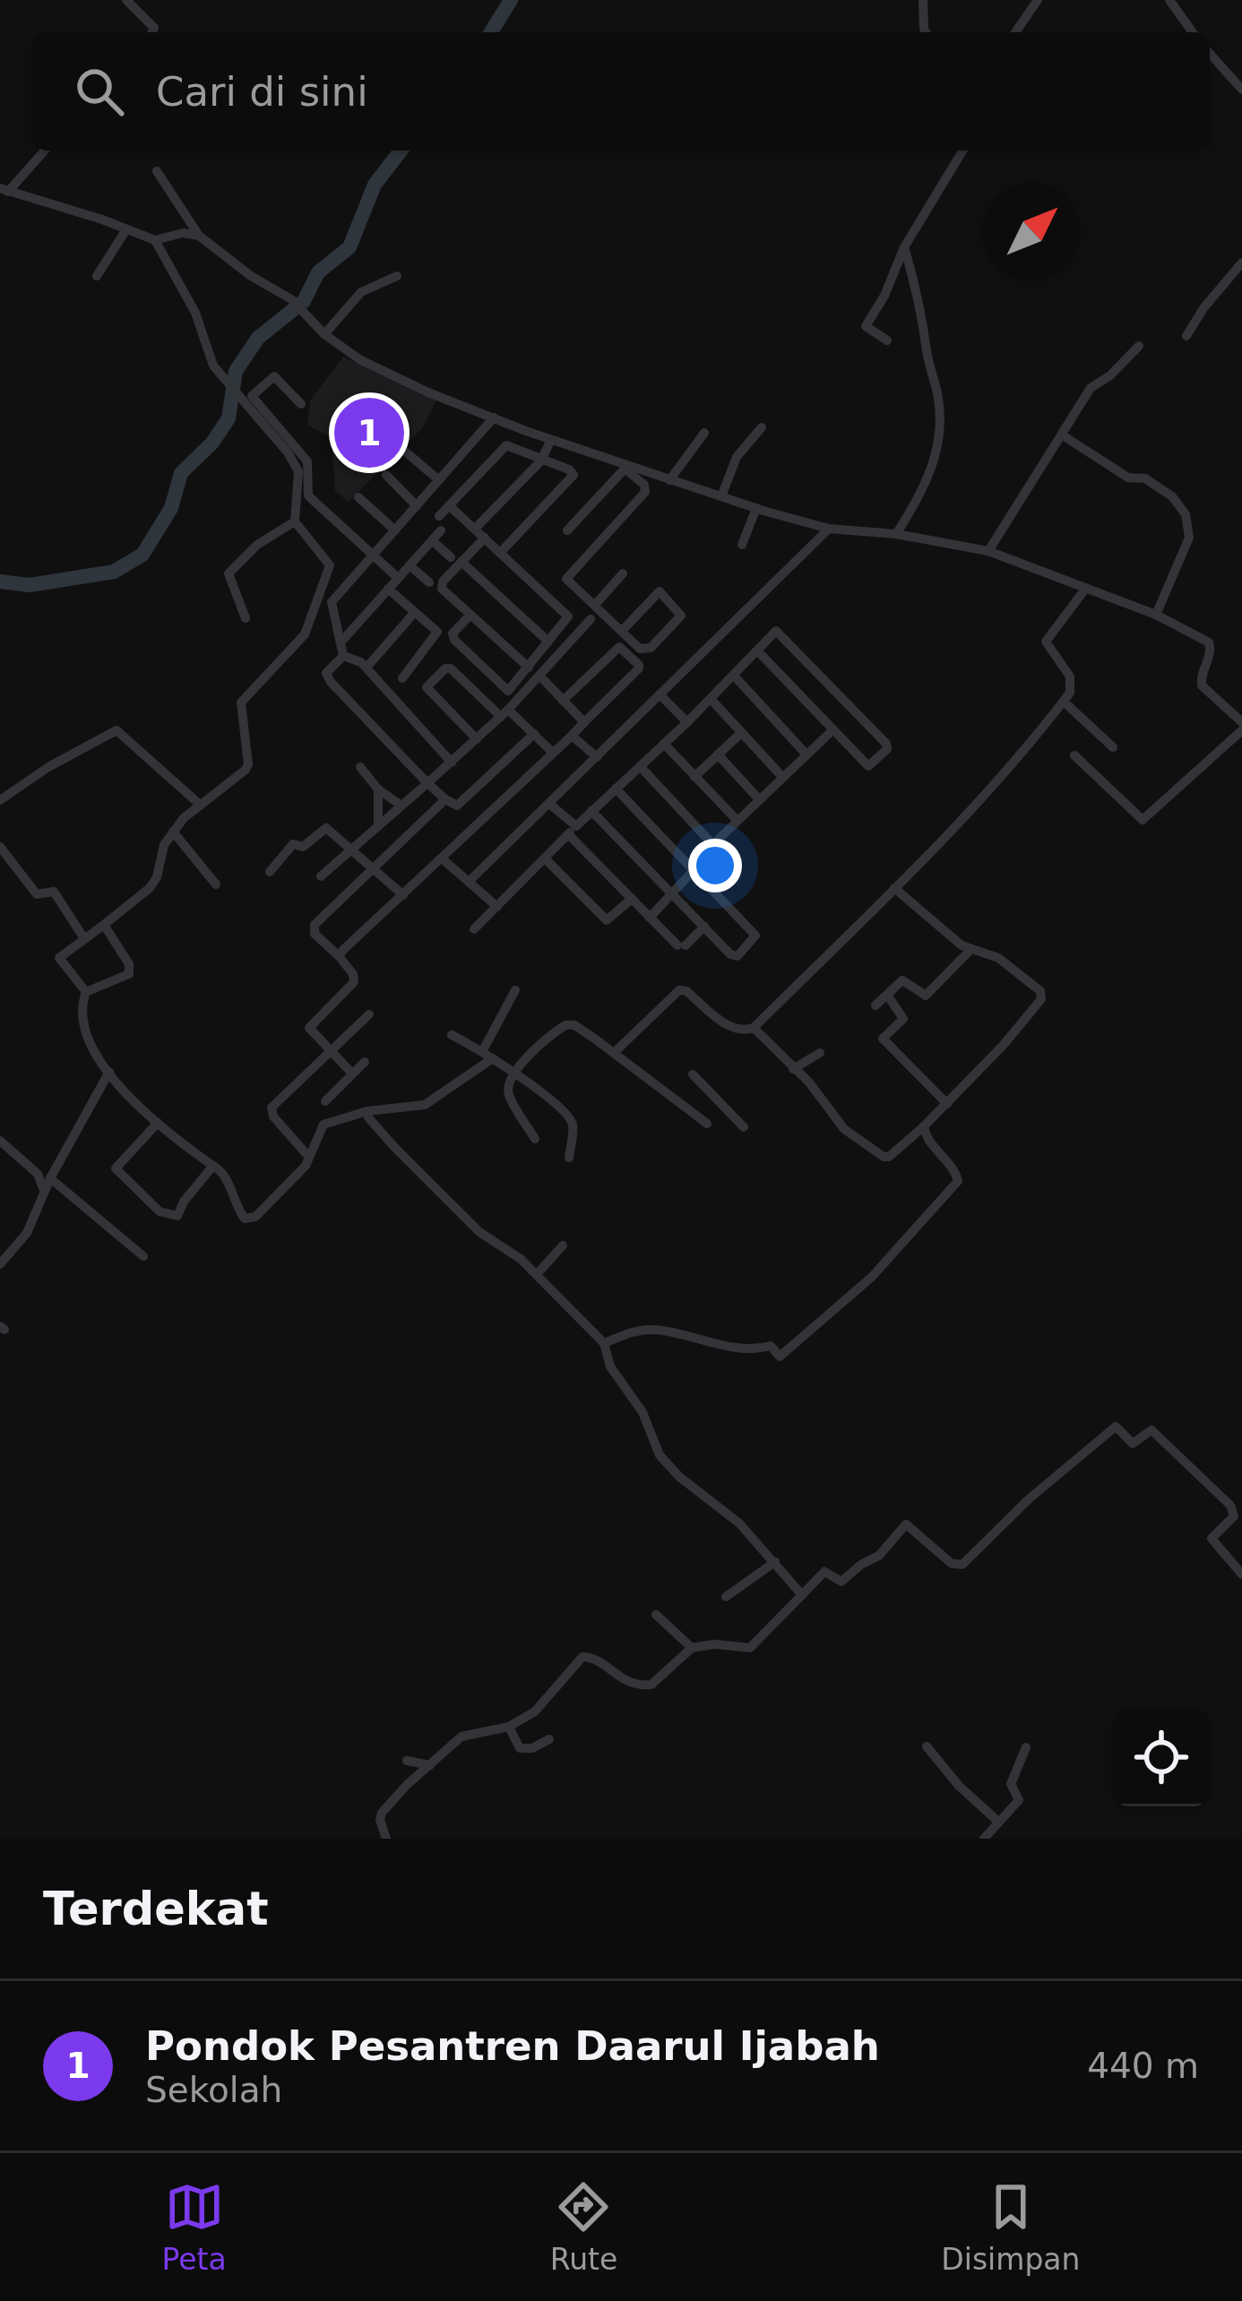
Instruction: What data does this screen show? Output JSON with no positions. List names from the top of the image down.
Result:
{
  "north": "top right",
  "page": {
    "search": "Cari di sini",
    "pins": "1",
    "heading": "Terdekat",
    "list": [
      {
        "mark": "1",
        "name": "Pondok Pesantren Daarul Ijabah",
        "note": "Sekolah",
        "value": "440 m"
      }
    ],
    "nav": ["Peta", "Rute", "Disimpan"]
  }
}
